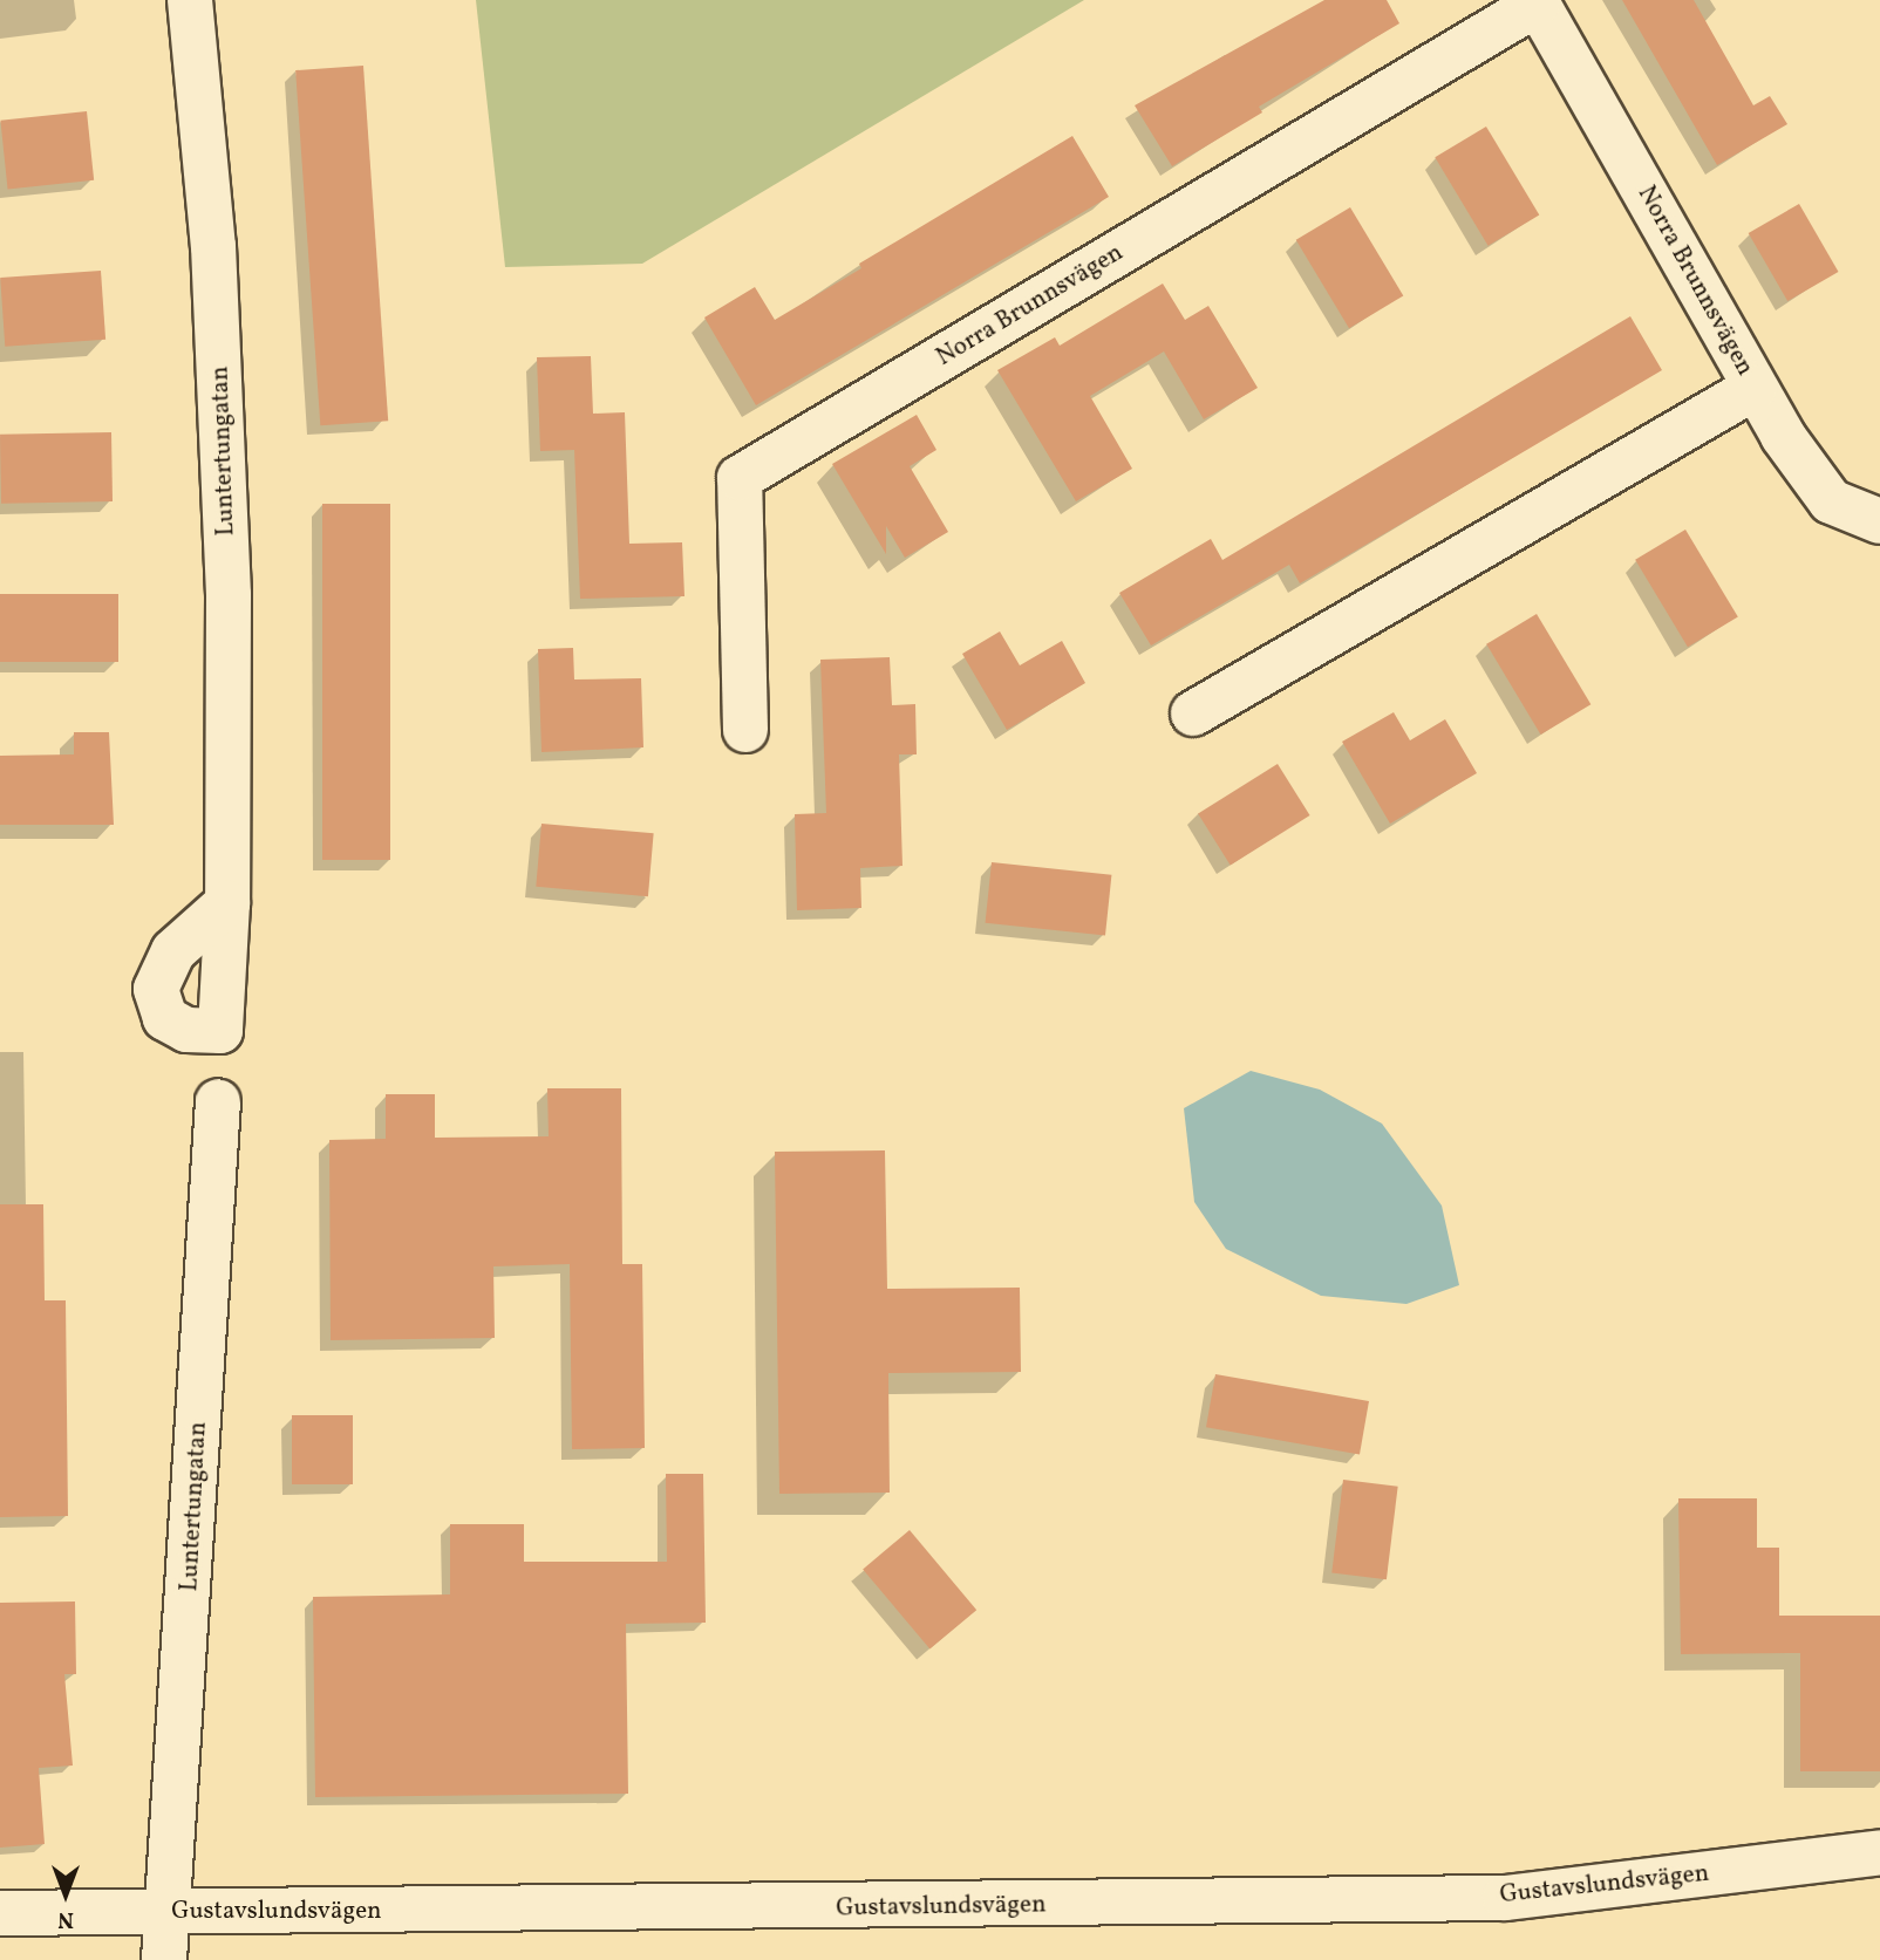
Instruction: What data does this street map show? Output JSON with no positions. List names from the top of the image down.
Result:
{
  "streets": {
    "street": ["Norra Brunnsvägen", "Luntertungatan", "Gustavslundsvägen"]
  },
  "crossings": [
    ["Luntertungatan", "Gustavslundsvägen"]
  ],
  "north": "bottom"
}
